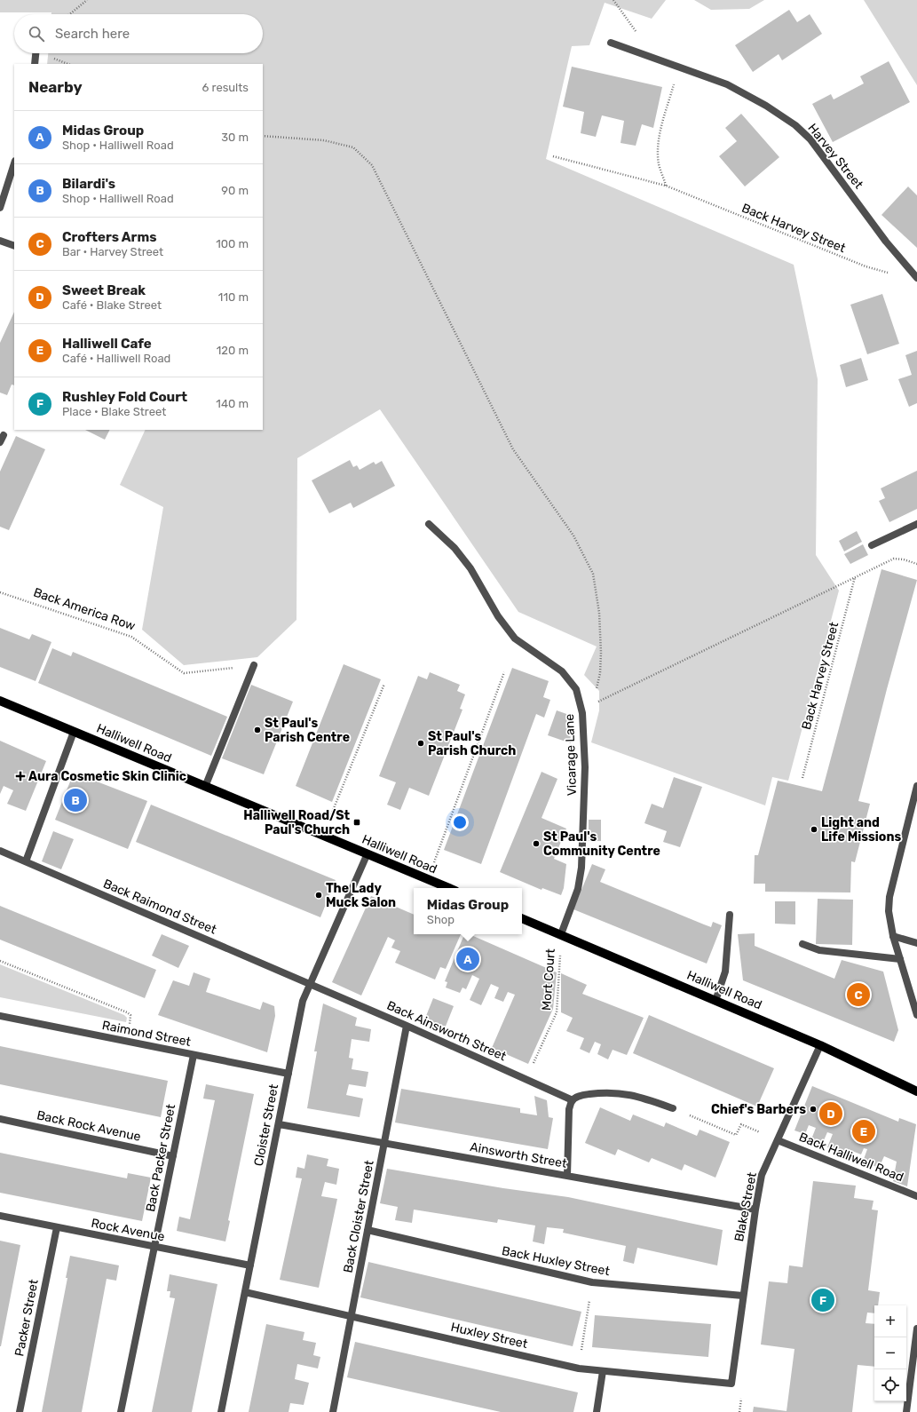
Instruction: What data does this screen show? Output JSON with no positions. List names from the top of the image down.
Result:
{
  "streets": {
    "main road": ["Halliwell Road"],
    "street": [
      "Harvey Street",
      "Vicarage Lane",
      "Back Raimond Street",
      "Back Ainsworth Street",
      "Raimond Street",
      "Cloister Street",
      "Back Rock Avenue",
      "Ainsworth Street",
      "Back Halliwell Road",
      "Back Packer Street",
      "Blake Street",
      "Back Cloister Street",
      "Rock Avenue",
      "Back Huxley Street",
      "Packer Street",
      "Huxley Street"
    ],
    "path": ["Back Harvey Street", "Back America Row", "Mort Court"]
  },
  "crossings": [
    ["Halliwell Road", "Vicarage Lane"],
    ["Halliwell Road", "Mort Court"],
    ["Halliwell Road", "Cloister Street"],
    ["Halliwell Road", "Blake Street"],
    ["Vicarage Lane", "Mort Court"],
    ["Back Raimond Street", "Back Ainsworth Street"],
    ["Back Raimond Street", "Cloister Street"],
    ["Back Ainsworth Street", "Cloister Street"],
    ["Back Ainsworth Street", "Back Cloister Street"],
    ["Raimond Street", "Cloister Street"],
    ["Raimond Street", "Back Packer Street"],
    ["Cloister Street", "Ainsworth Street"],
    ["Cloister Street", "Rock Avenue"],
    ["Cloister Street", "Huxley Street"],
    ["Back Rock Avenue", "Back Packer Street"],
    ["Ainsworth Street", "Blake Street"],
    ["Ainsworth Street", "Back Cloister Street"],
    ["Back Halliwell Road", "Blake Street"],
    ["Back Packer Street", "Rock Avenue"],
    ["Blake Street", "Back Huxley Street"],
    ["Blake Street", "Huxley Street"],
    ["Back Cloister Street", "Back Huxley Street"],
    ["Back Cloister Street", "Huxley Street"],
    ["Rock Avenue", "Packer Street"]
  ],
  "places": {
    "other": [
      "St Paul's Parish Centre",
      "St Paul's Parish Church",
      "Light and Life Missions",
      "St Paul's Community Centre",
      "The Lady Muck Salon",
      "Chief's Barbers"
    ],
    "health": ["Aura Cosmetic Skin Clinic"],
    "transit": ["Halliwell Road/St Paul's Church"]
  },
  "page": {
    "search": "Search here",
    "heading": ["Nearby", "6 results"],
    "list": [
      {
        "mark": "A",
        "name": "Midas Group",
        "note": "Shop · Halliwell Road",
        "value": "30 m"
      },
      {
        "mark": "B",
        "name": "Bilardi's",
        "note": "Shop · Halliwell Road",
        "value": "90 m"
      },
      {
        "mark": "C",
        "name": "Crofters Arms",
        "note": "Bar · Harvey Street",
        "value": "100 m"
      },
      {
        "mark": "D",
        "name": "Sweet Break",
        "note": "Café · Blake Street",
        "value": "110 m"
      },
      {
        "mark": "E",
        "name": "Halliwell Cafe",
        "note": "Café · Halliwell Road",
        "value": "120 m"
      },
      {
        "mark": "F",
        "name": "Rushley Fold Court",
        "note": "Place · Blake Street",
        "value": "140 m"
      }
    ],
    "pins": [
      "B",
      "A",
      "C",
      "D",
      "E",
      "F"
    ],
    "popup": ["Midas Group", "Shop"],
    "map_buttons": ["+", "−"]
  }
}
